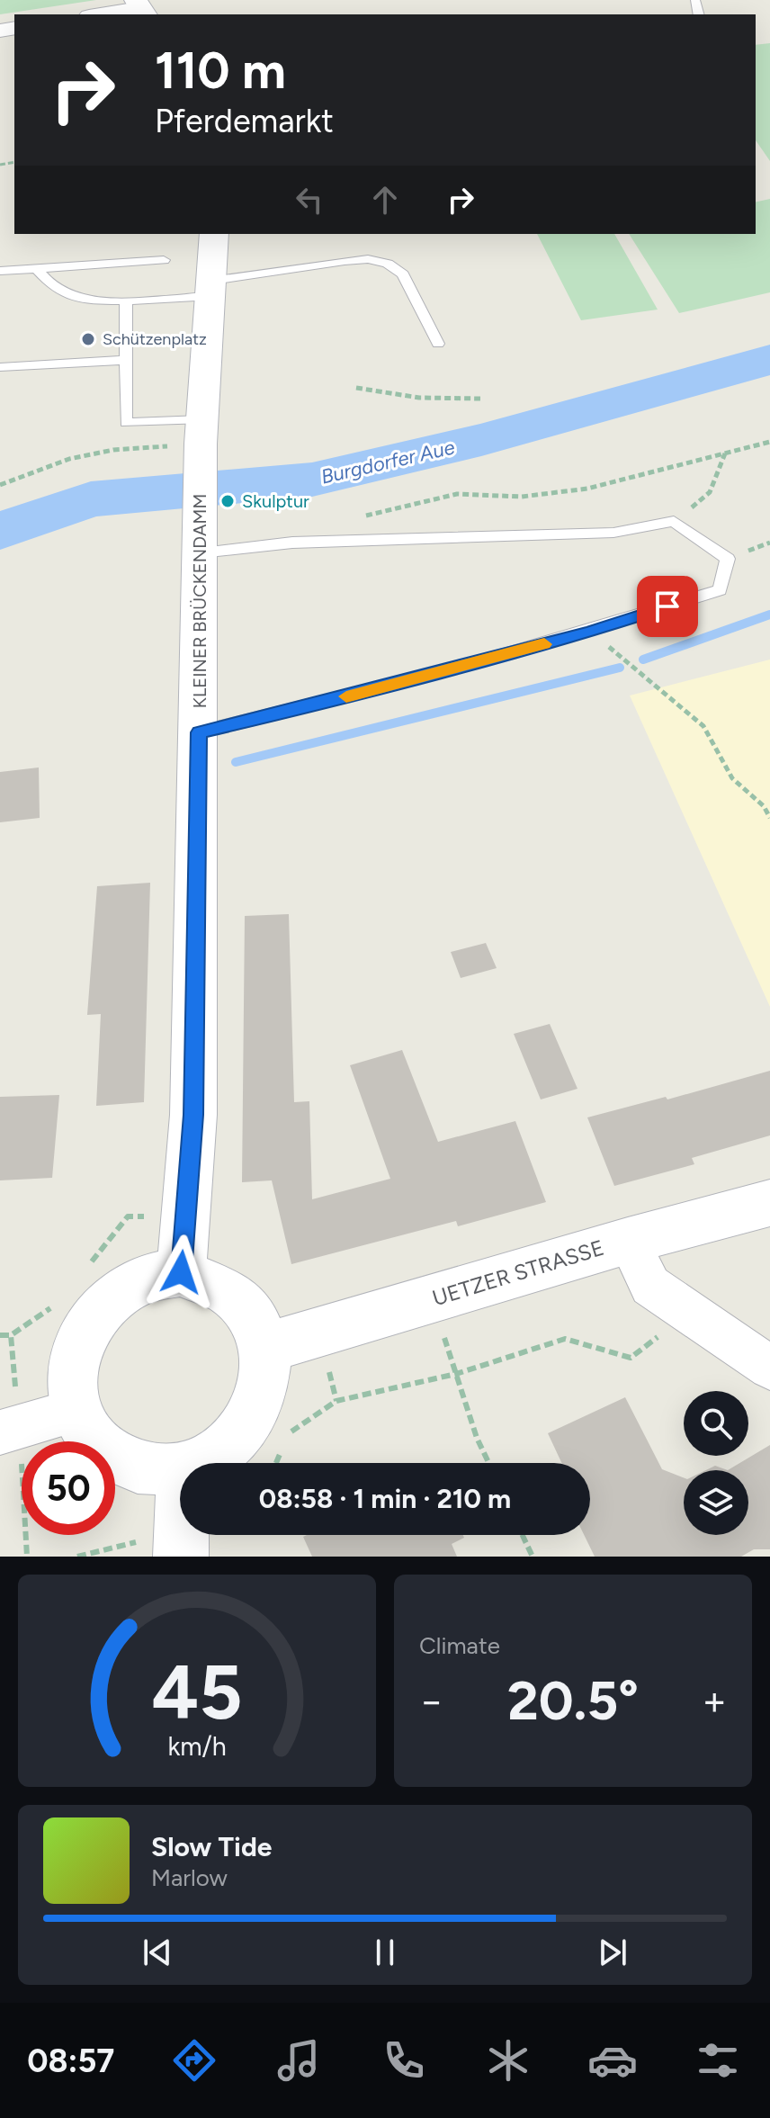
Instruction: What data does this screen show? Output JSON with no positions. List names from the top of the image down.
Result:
{
  "streets": {
    "main road": ["KLEINER BRÜCKENDAMM", "UETZER STRASSE"]
  },
  "water": ["Burgdorfer Aue"],
  "places": ["Schützenplatz", "Skulptur"],
  "page": {
    "turn": ["110 m", "Pferdemarkt"],
    "limit": "50",
    "trip": "08:58 · 1 min · 210 m",
    "tile": "Climate",
    "heat": ["−", "20.5°", "+"],
    "song": ["Slow Tide", "Marlow"],
    "tabs": "08:57",
    "gauge": ["45", "km/h"]
  }
}
